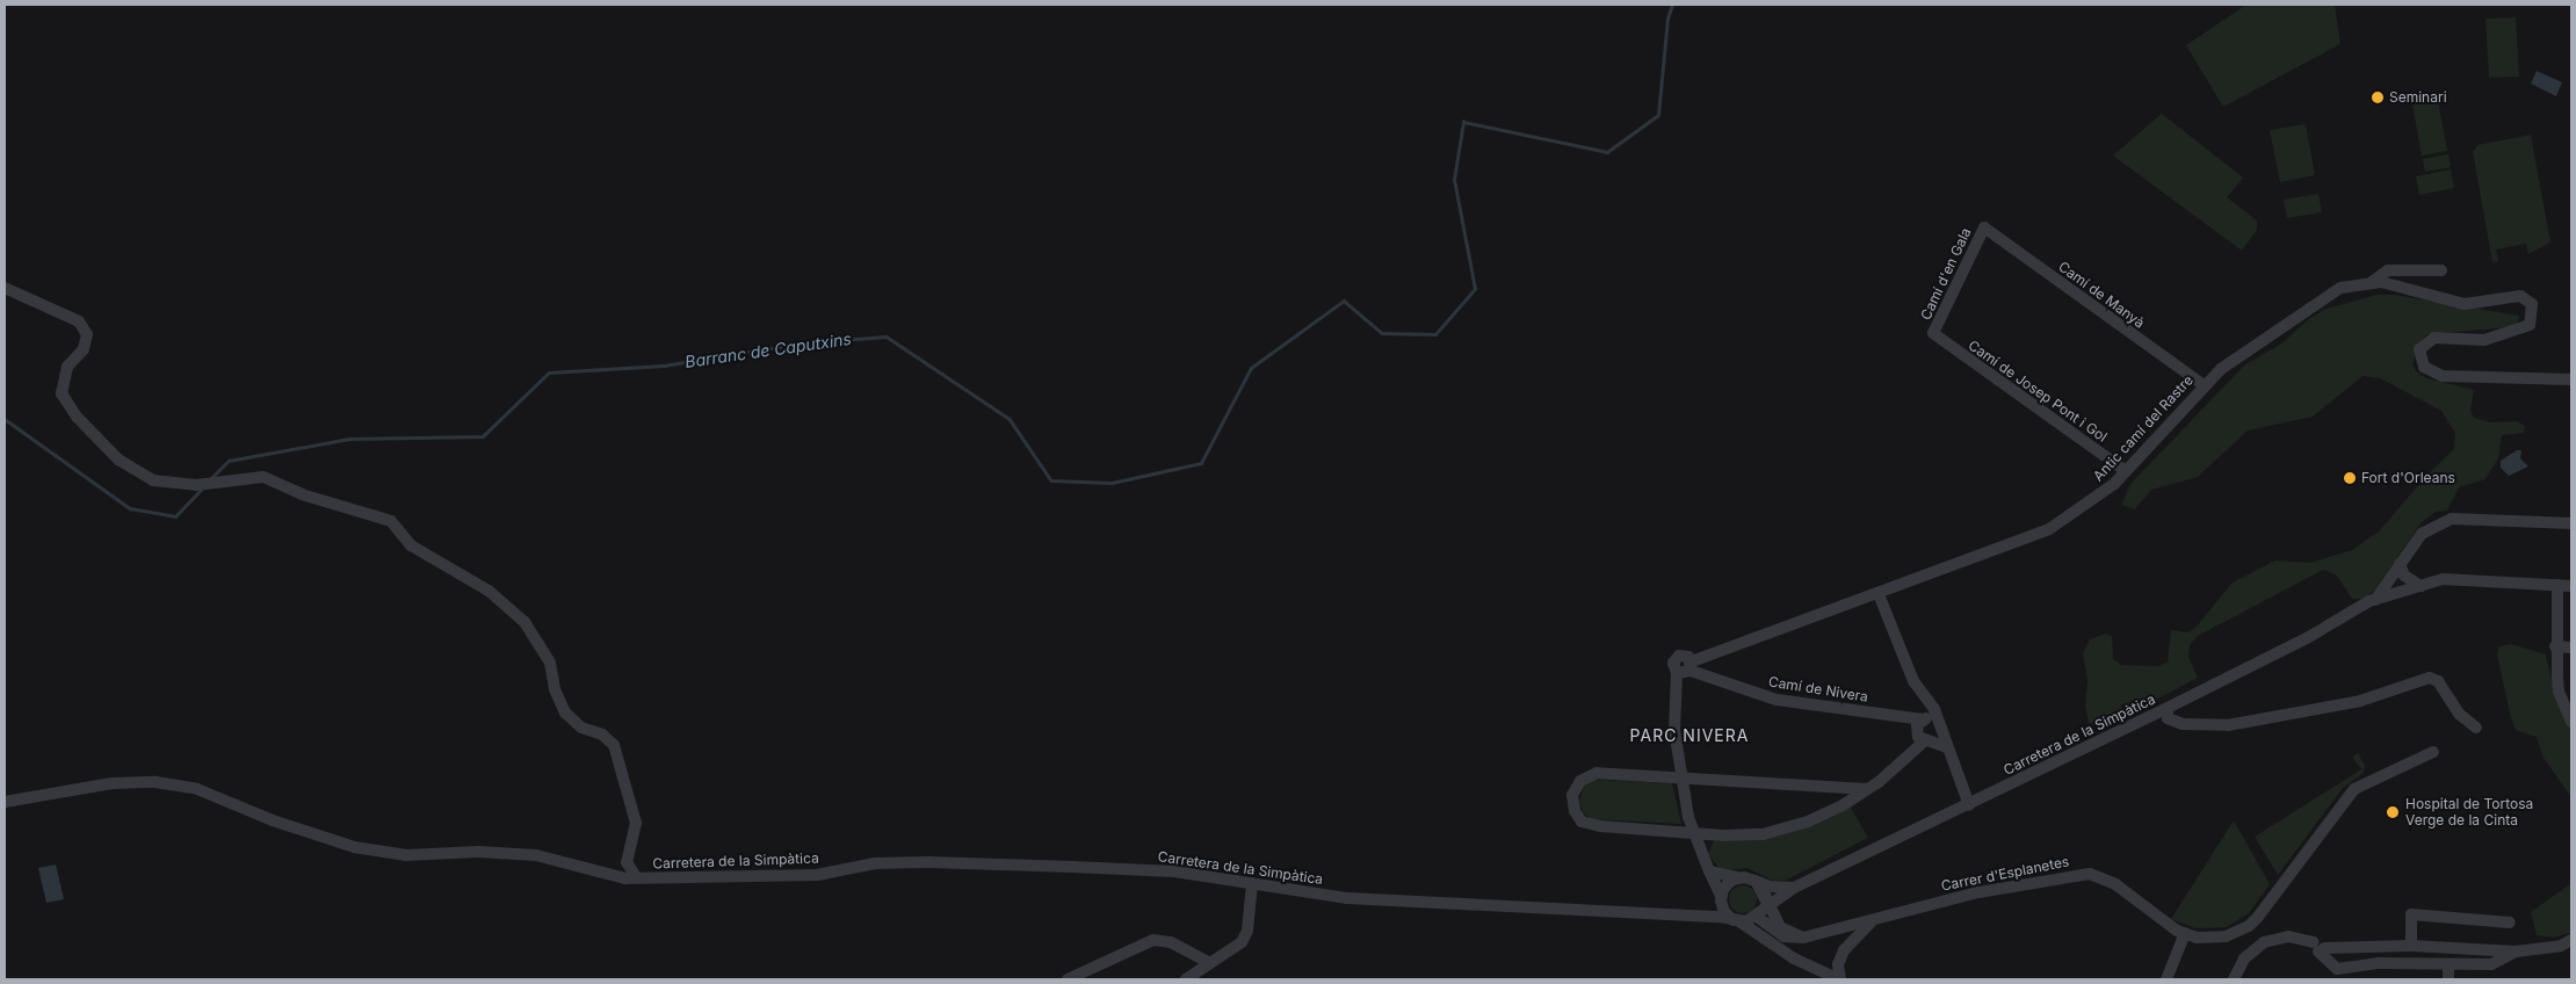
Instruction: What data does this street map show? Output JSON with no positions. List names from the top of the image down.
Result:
{
  "streets": {
    "street": [
      "Camí d'en Gala",
      "Camí de Manyà",
      "Camí de Josep Pont i Gol",
      "Antic camí del Rastre",
      "Camí de Nivera",
      "Carretera de la Simpàtica",
      "Carrer d'Esplanetes"
    ]
  },
  "crossings": [
    ["Camí d'en Gala", "Camí de Manyà"],
    ["Camí d'en Gala", "Camí de Josep Pont i Gol"],
    ["Camí de Manyà", "Antic camí del Rastre"],
    ["Camí de Josep Pont i Gol", "Antic camí del Rastre"],
    ["Antic camí del Rastre", "Camí de Nivera"],
    ["Carretera de la Simpàtica", "Carrer d'Esplanetes"]
  ],
  "districts": ["PARC NIVERA"],
  "water": ["Barranc de Caputxins"],
  "places": ["Seminari", "Fort d'Orleans", "Hospital de Tortosa Verge de la Cinta"]
}
